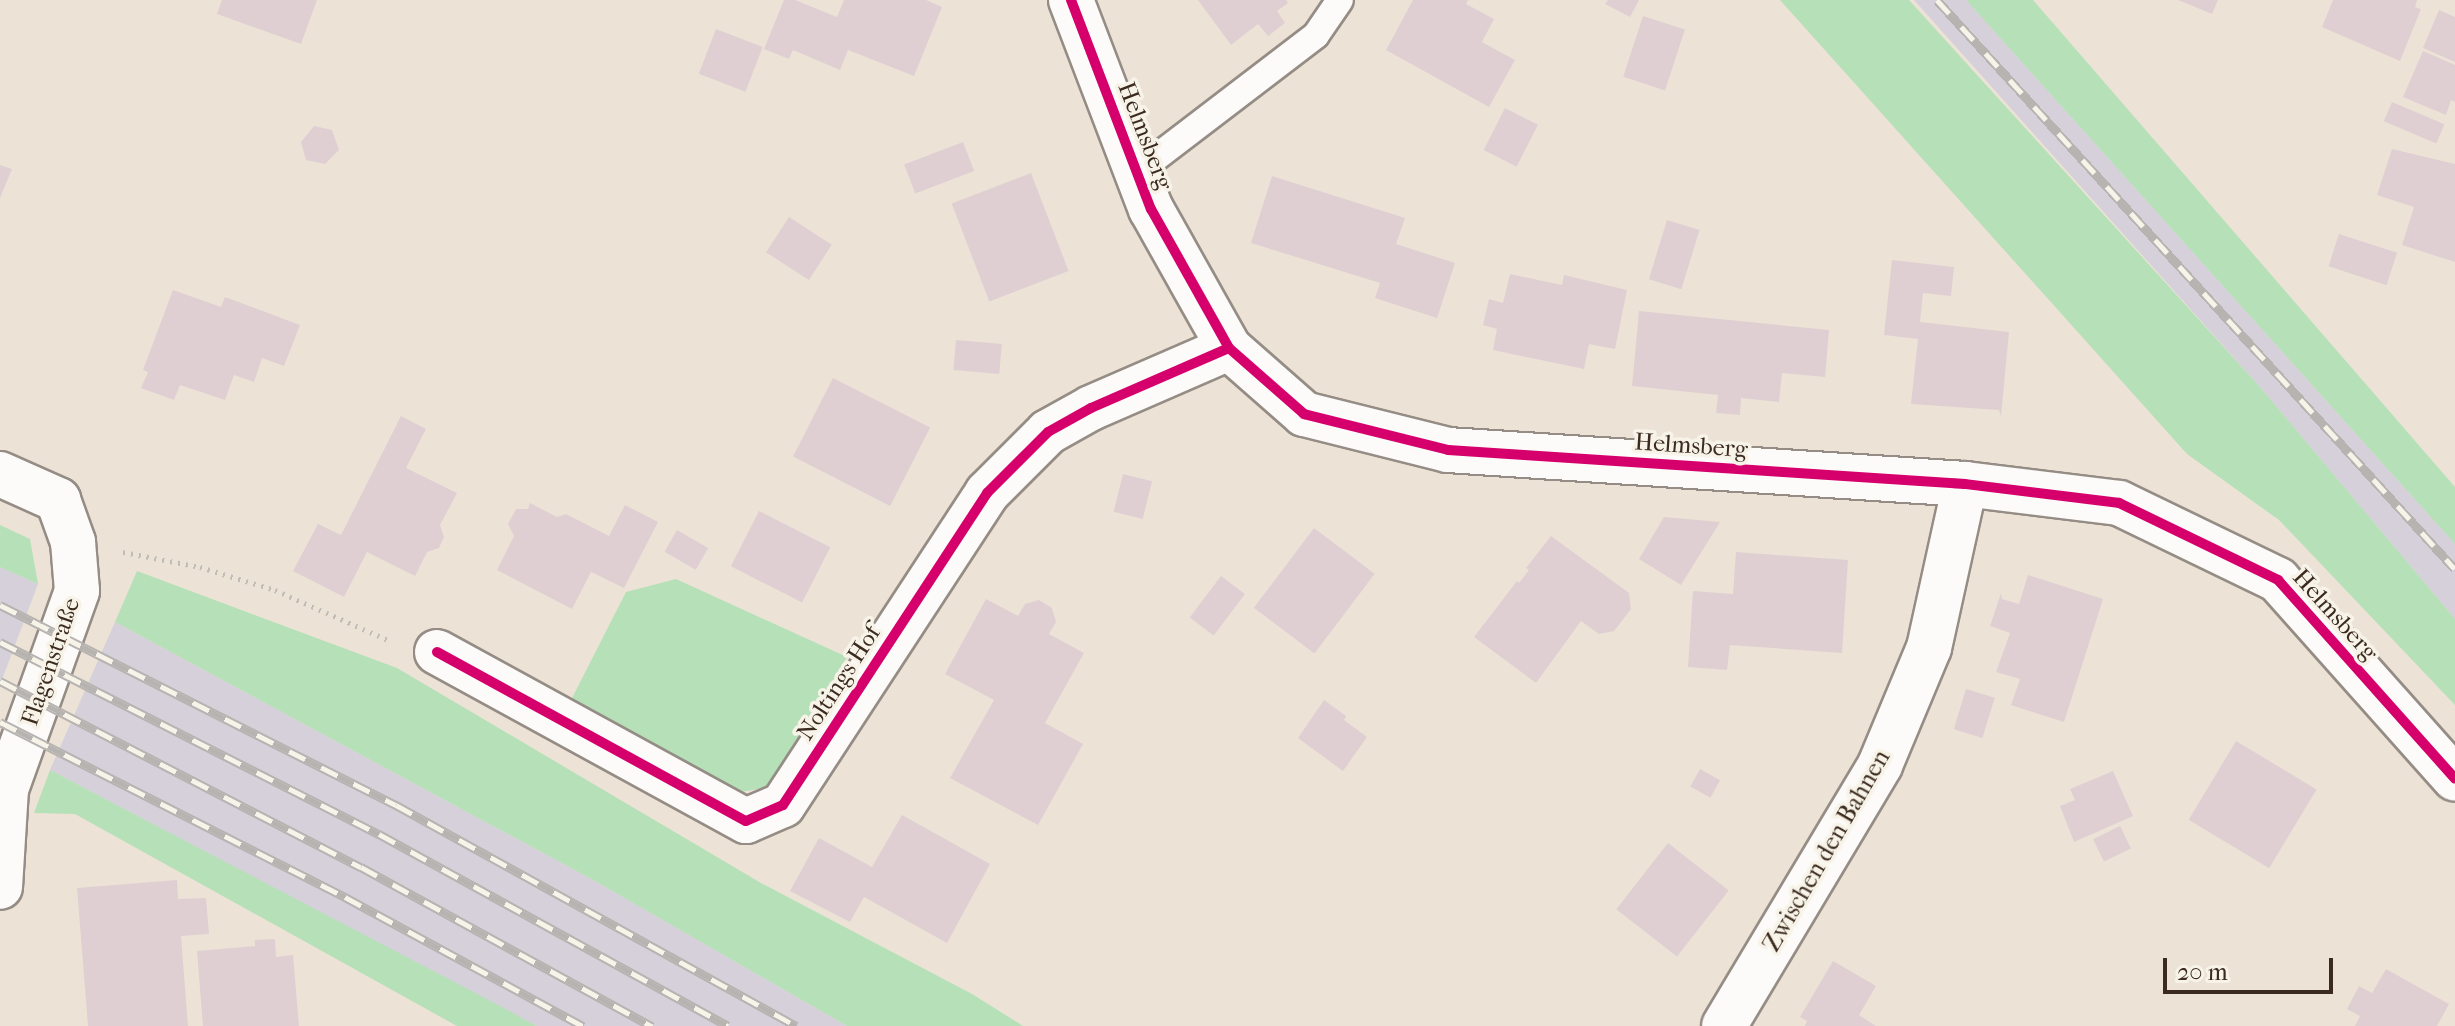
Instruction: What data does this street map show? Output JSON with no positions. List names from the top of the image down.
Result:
{
  "streets": {
    "street": [
      "Helmsberg",
      "Flagenstraße",
      "Noltings Hof",
      "Zwischen den Bahnen"
    ]
  },
  "crossings": [
    ["Helmsberg", "Noltings Hof"],
    ["Helmsberg", "Zwischen den Bahnen"]
  ],
  "scale_bar": "20 m"
}
